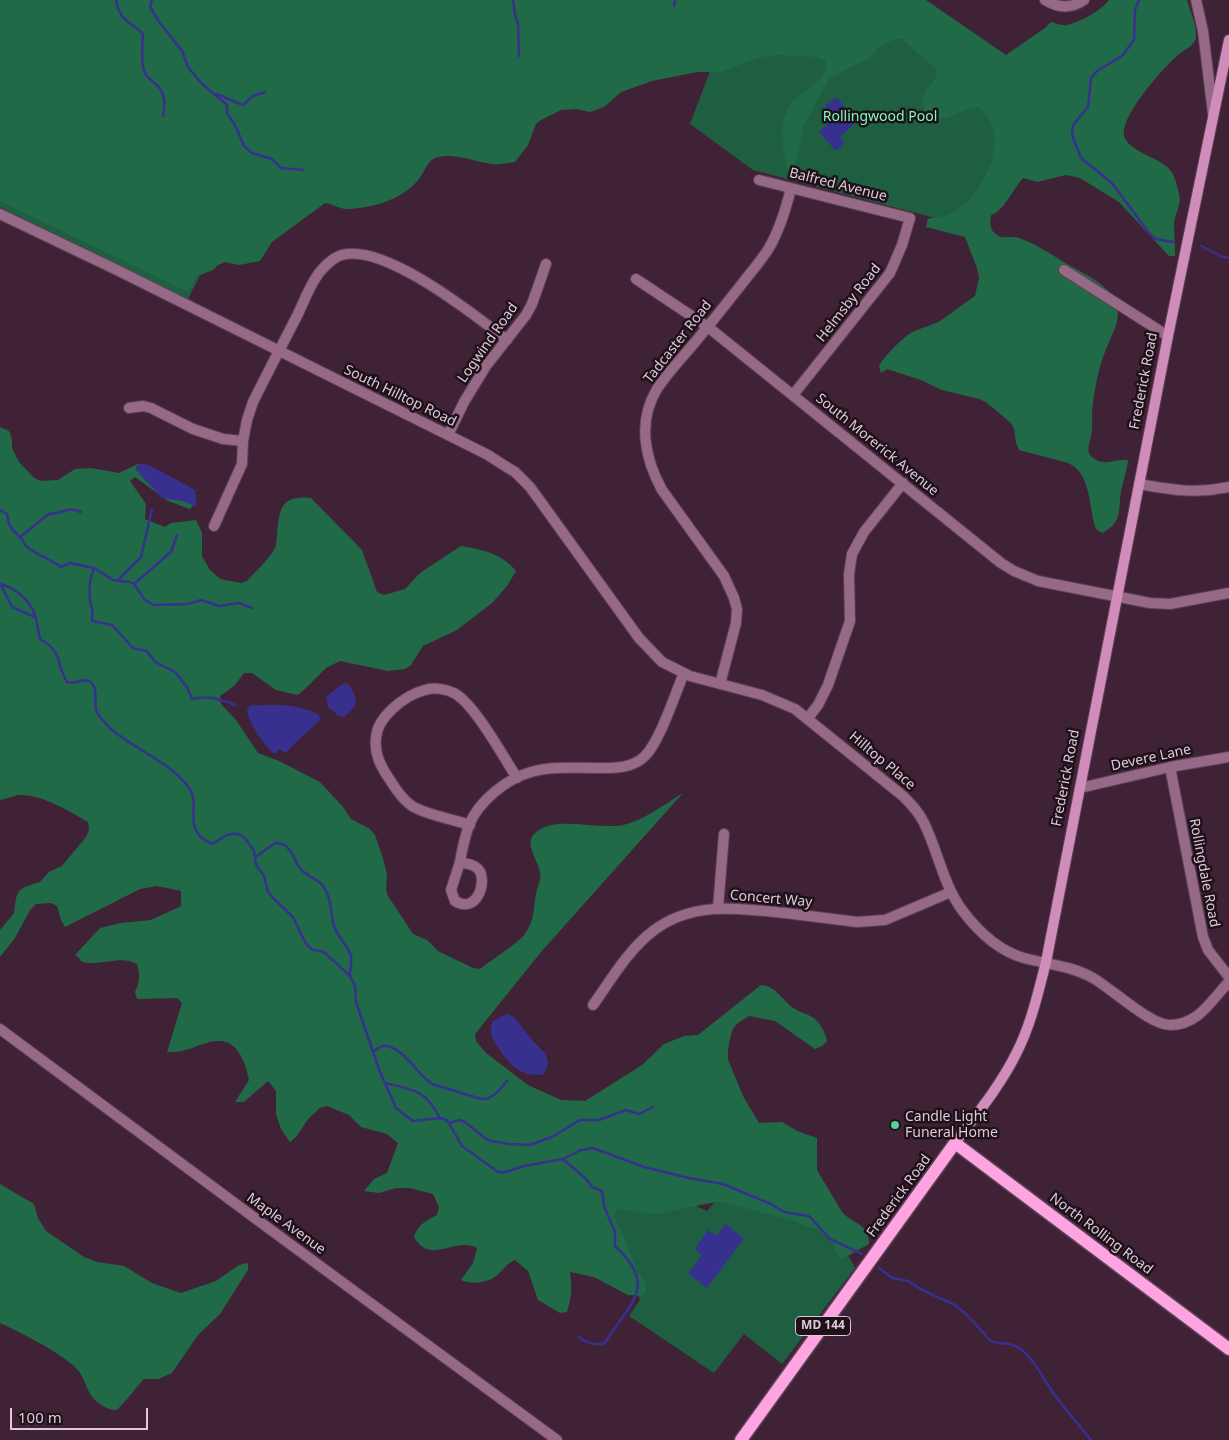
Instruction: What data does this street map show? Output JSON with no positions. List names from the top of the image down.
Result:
{
  "streets": {
    "main road": ["Frederick Road", "North Rolling Road", "MD 144"],
    "street": [
      "Balfred Avenue",
      "Helmsby Road",
      "Tadcaster Road",
      "Logwind Road",
      "South Hilltop Road",
      "South Morerick Avenue",
      "Devere Lane",
      "Hilltop Place",
      "Rollingdale Road",
      "Concert Way",
      "Maple Avenue"
    ]
  },
  "crossings": [
    ["Balfred Avenue", "Helmsby Road"],
    ["Balfred Avenue", "Tadcaster Road"],
    ["Helmsby Road", "South Morerick Avenue"],
    ["Tadcaster Road", "South Hilltop Road"],
    ["Tadcaster Road", "South Morerick Avenue"],
    ["Tadcaster Road", "Hilltop Place"],
    ["Logwind Road", "South Hilltop Road"],
    ["Frederick Road", "South Morerick Avenue"],
    ["Frederick Road", "Devere Lane"],
    ["Frederick Road", "Hilltop Place"],
    ["Frederick Road", "North Rolling Road"],
    ["South Hilltop Road", "Hilltop Place"],
    ["Devere Lane", "Rollingdale Road"],
    ["Hilltop Place", "Concert Way"]
  ],
  "parks": ["Rollingwood Pool"],
  "places": ["Candle Light Funeral Home"],
  "scale_bar": "100 m"
}
